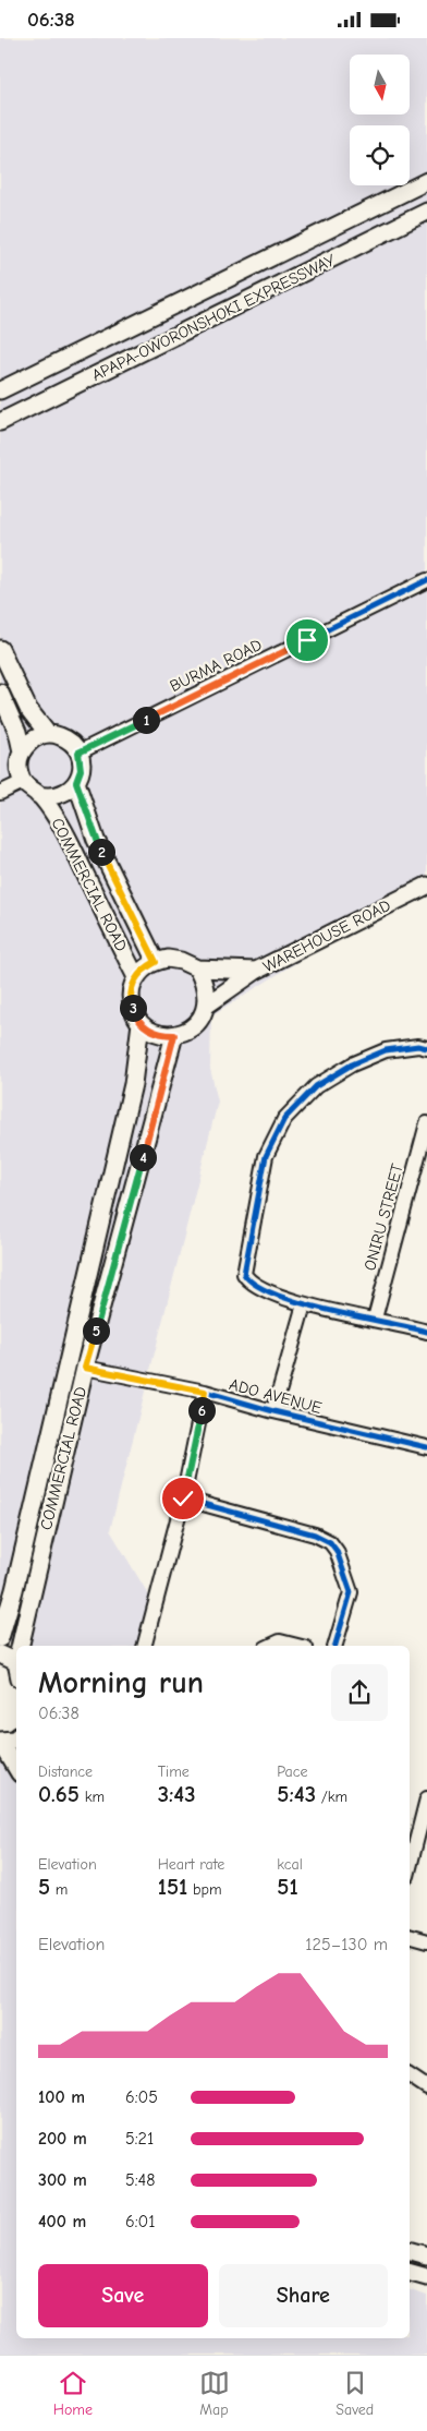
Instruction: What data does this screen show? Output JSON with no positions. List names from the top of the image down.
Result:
{
  "streets": {
    "main road": ["APAPA-OWORONSHOKI EXPRESSWAY", "COMMERCIAL ROAD", "WAREHOUSE ROAD"],
    "street": ["BURMA ROAD", "ONIRU STREET", "ADO AVENUE"]
  },
  "crossings": [
    ["BURMA ROAD", "COMMERCIAL ROAD"],
    ["COMMERCIAL ROAD", "WAREHOUSE ROAD"],
    ["COMMERCIAL ROAD", "ADO AVENUE"]
  ],
  "north": "bottom",
  "page": {
    "status": "06:38",
    "pins": [
      "1",
      "2",
      "3",
      "4",
      "5",
      "6"
    ],
    "heading": ["Morning run", "06:38"],
    "stats": [
      ["Distance", "0.65 km"],
      ["Time", "3:43"],
      ["Pace", "5:43 /km"],
      ["Elevation", "5 m"],
      ["Heart rate", "151 bpm"],
      ["kcal", "51"]
    ],
    "chart": ["Elevation", "125–130 m"],
    "list": [
      {
        "name": "100 m",
        "note": "6:05"
      },
      {
        "name": "200 m",
        "note": "5:21"
      },
      {
        "name": "300 m",
        "note": "5:48"
      },
      {
        "name": "400 m",
        "note": "6:01"
      }
    ],
    "buttons": ["Save", "Share"],
    "tabs": ["Home", "Map", "Saved"]
  }
}
